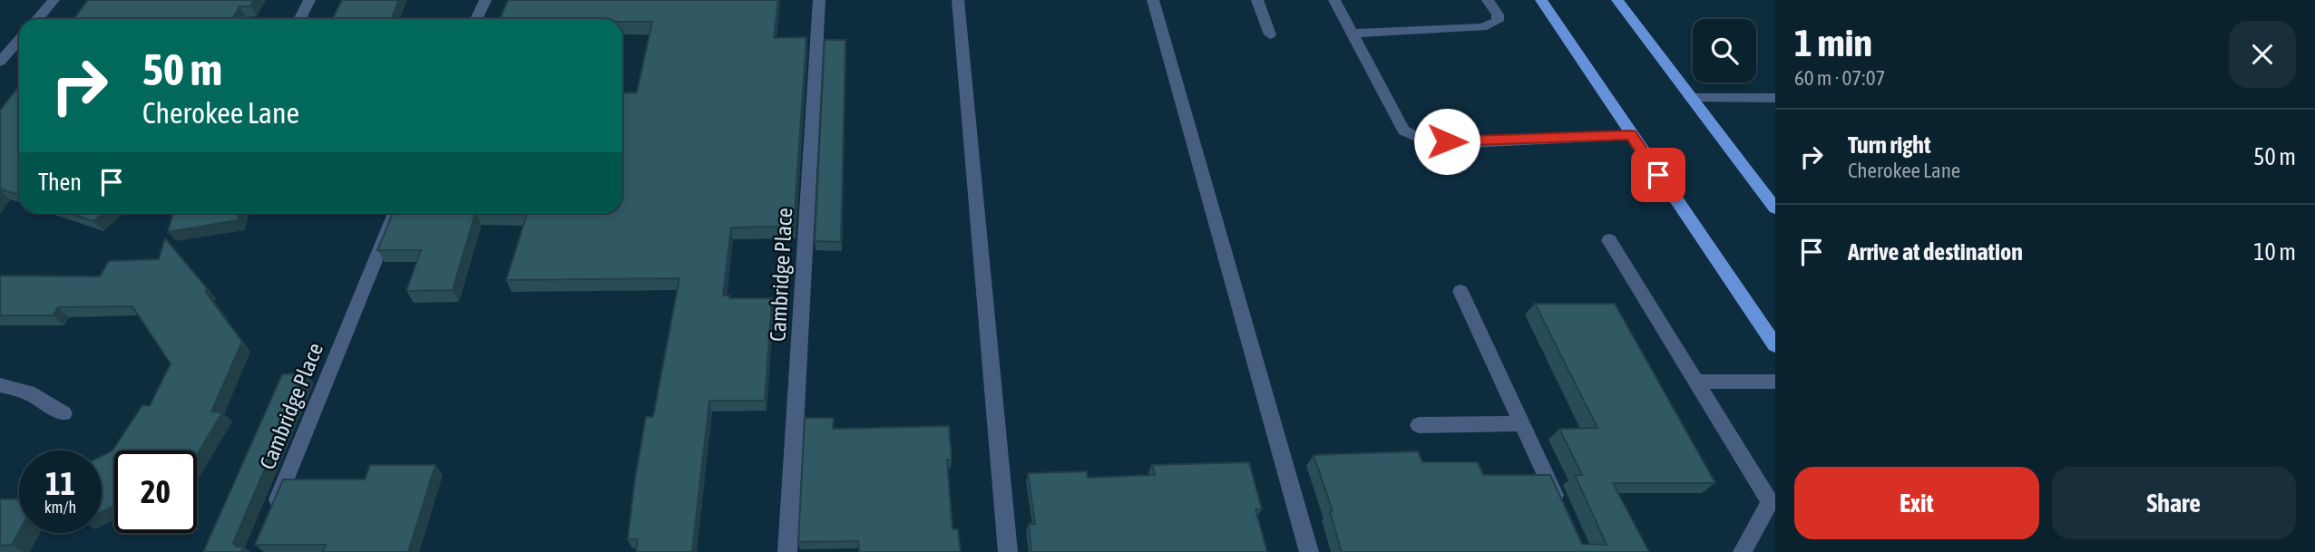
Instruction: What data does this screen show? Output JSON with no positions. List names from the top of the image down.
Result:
{
  "streets": {
    "street": ["Cambridge Place"]
  },
  "page": {
    "heading": ["1 min", "60 m · 07:07"],
    "turn": ["50 m", "Cherokee Lane"],
    "list": [
      {
        "name": "Turn right",
        "note": "Cherokee Lane",
        "value": "50 m"
      },
      {
        "name": "Arrive at destination",
        "value": "10 m"
      }
    ],
    "then": "Then",
    "speed": "11 km/h",
    "limit": "20",
    "buttons": ["Exit", "Share"]
  }
}
